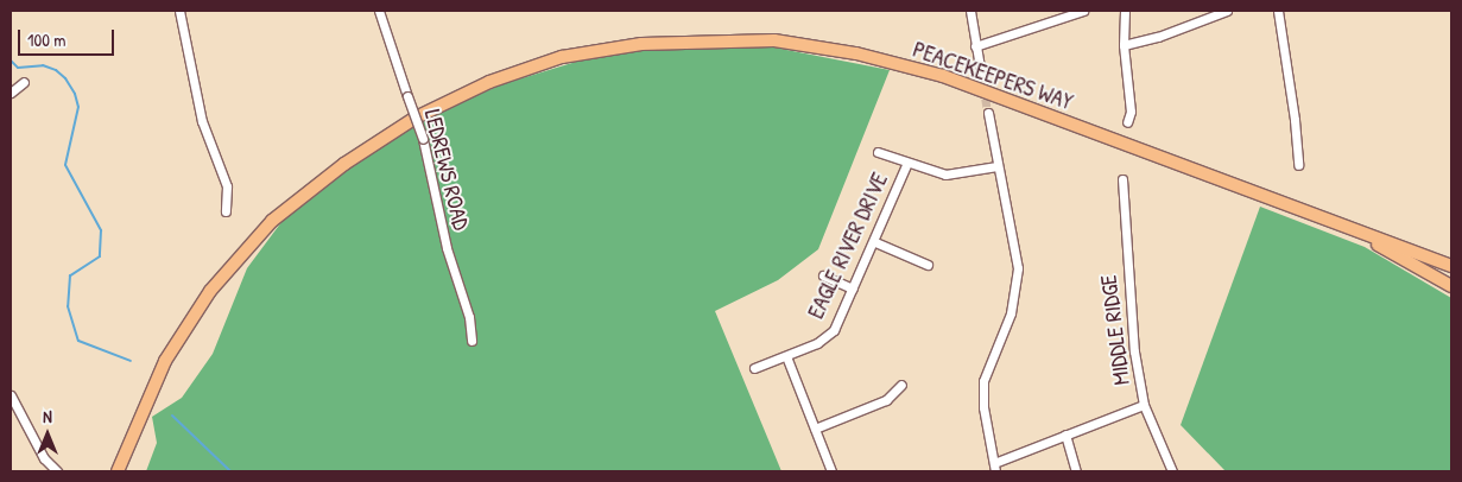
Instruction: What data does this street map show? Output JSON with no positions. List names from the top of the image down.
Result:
{
  "streets": {
    "highway": ["PEACEKEEPERS WAY"],
    "street": ["LEDREWS ROAD", "EAGLE RIVER DRIVE", "MIDDLE RIDGE"]
  },
  "scale_bar": "100 m",
  "north": "top"
}
